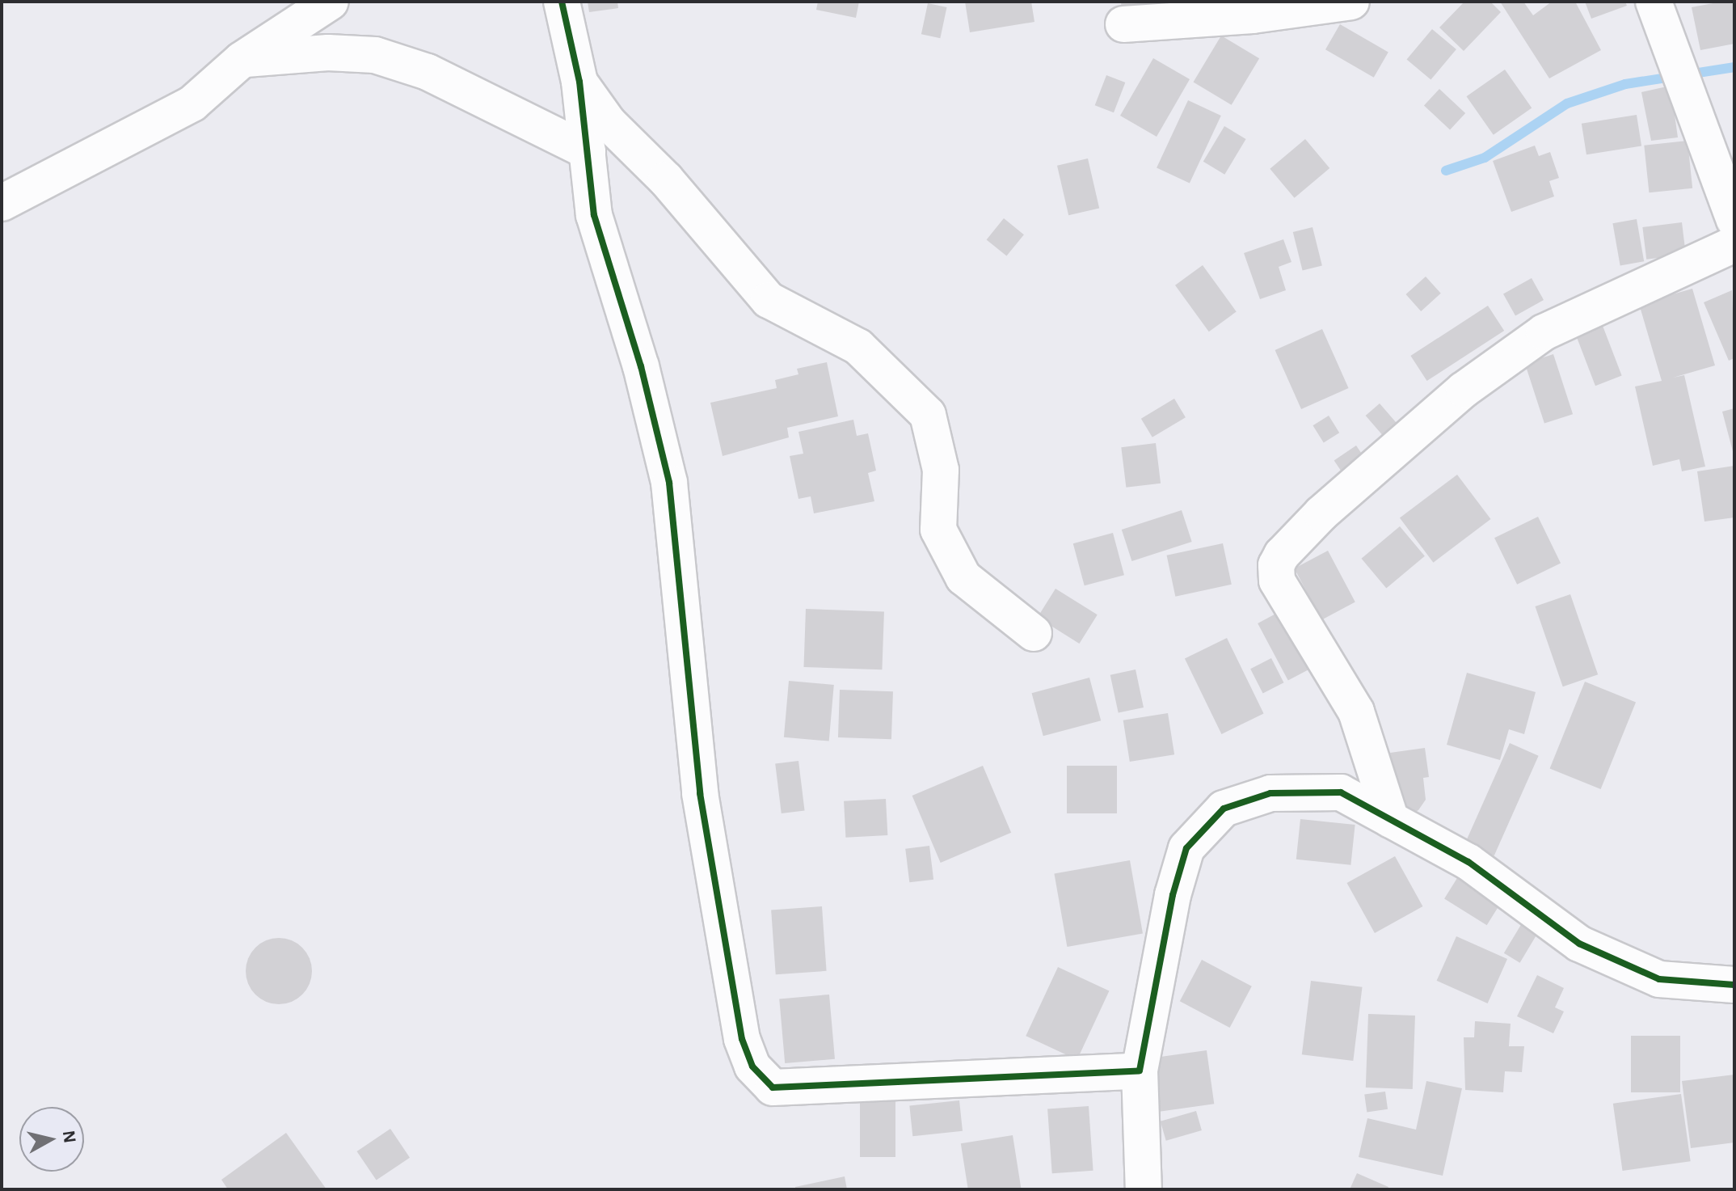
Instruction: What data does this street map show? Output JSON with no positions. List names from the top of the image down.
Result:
{
  "north": "right"
}
